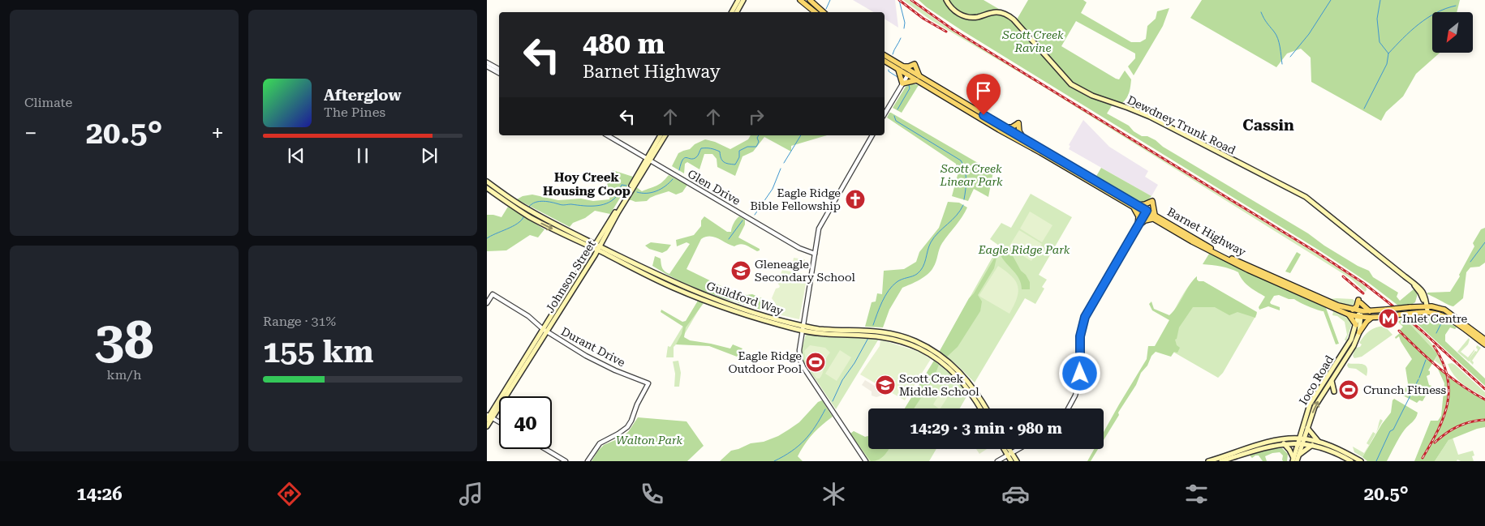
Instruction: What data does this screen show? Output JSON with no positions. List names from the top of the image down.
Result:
{
  "streets": {
    "main road": [
      "Dewdney Trunk Road",
      "Barnet Highway",
      "Johnson Street",
      "Guildford Way",
      "Ioco Road"
    ],
    "street": ["Glen Drive", "Durant Drive"]
  },
  "crossings": [
    ["Glen Drive", "Johnson Street"],
    ["Barnet Highway", "Ioco Road"],
    ["Johnson Street", "Guildford Way"],
    ["Johnson Street", "Durant Drive"]
  ],
  "districts": ["Cassin", "Hoy Creek Housing Coop"],
  "parks": [
    "Scott Creek Ravine",
    "Scott Creek Linear Park",
    "Eagle Ridge Park",
    "Walton Park"
  ],
  "places": {
    "church": ["Eagle Ridge Bible Fellowship"],
    "school or university": ["Gleneagle Secondary School", "Scott Creek Middle School"],
    "metro station": ["Inlet Centre"],
    "sports": ["Eagle Ridge Outdoor Pool", "Crunch Fitness"]
  },
  "north": "bottom left",
  "page": {
    "tile": [
      "Climate",
      ["38", "km/h"],
      ["Range · 31%", "155 km"]
    ],
    "turn": ["480 m", "Barnet Highway"],
    "song": ["Afterglow", "The Pines"],
    "heat": ["−", "20.5°", "+"],
    "limit": "40",
    "trip": "14:29 · 3 min · 980 m",
    "tabs": ["14:26", "20.5°"]
  }
}
